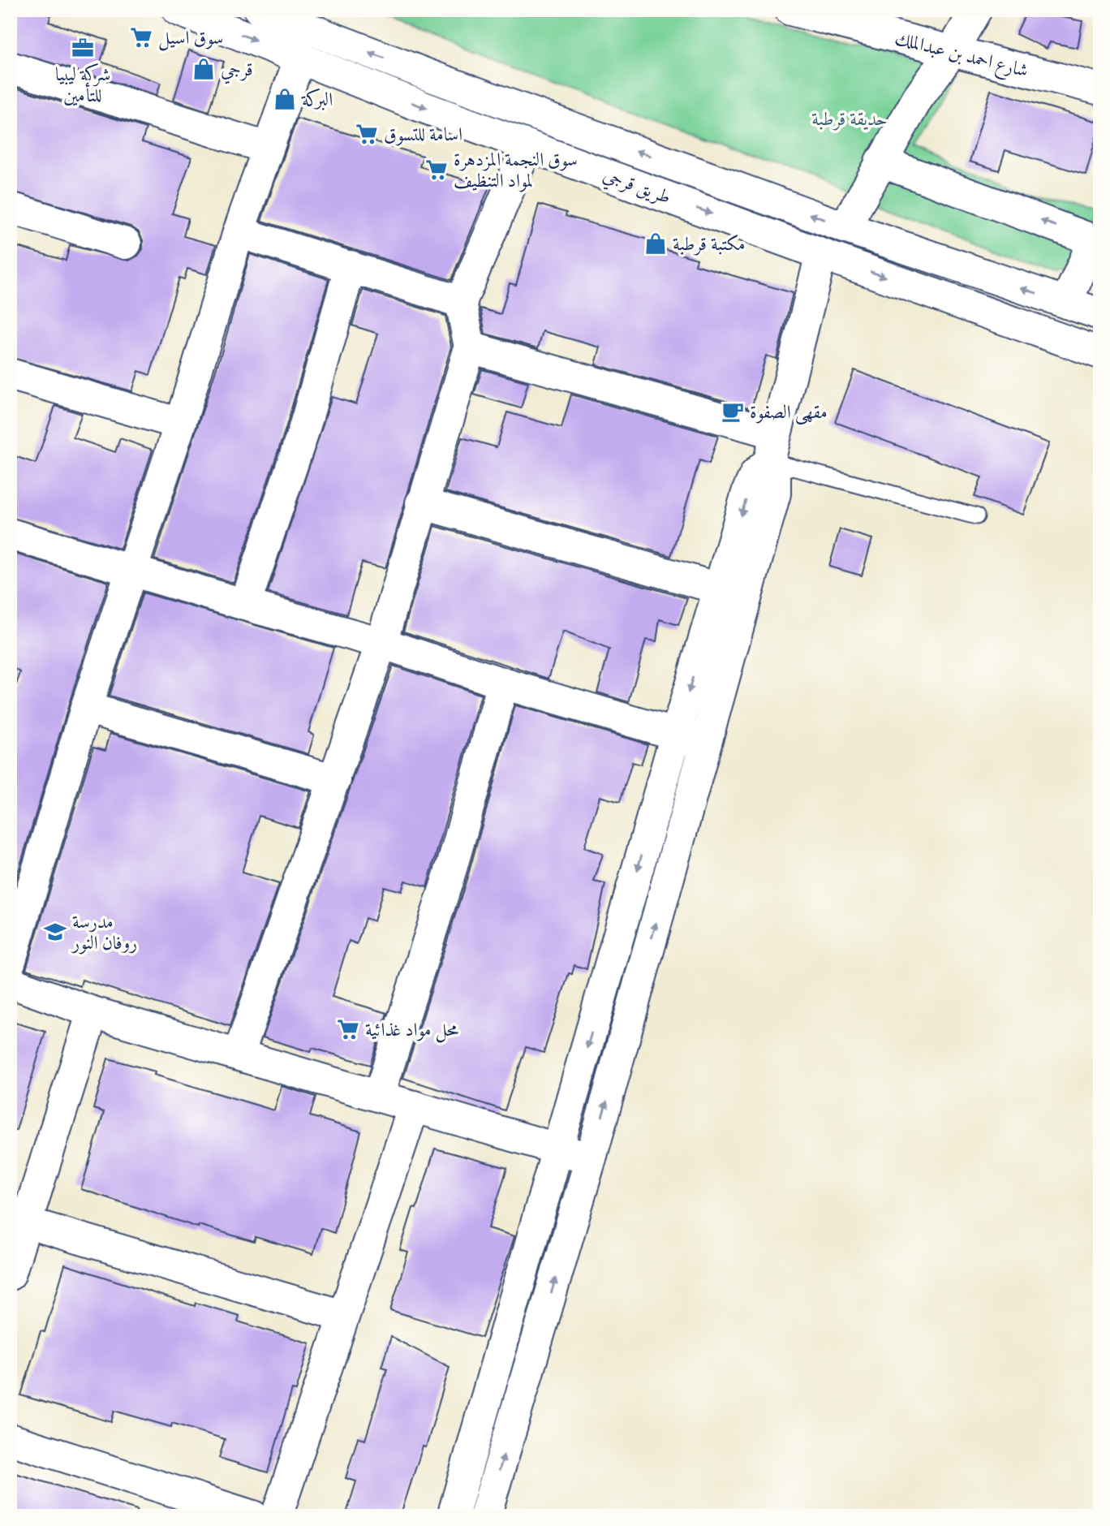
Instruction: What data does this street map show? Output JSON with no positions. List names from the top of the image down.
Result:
{
  "streets": {
    "main road": ["شارع احمد بن عبدالملك", "طريق قرجي"]
  },
  "parks": ["حديقة قرطبة"],
  "places": {
    "supermarket": [
      "سوق اسيل",
      "اسامة للتسوق",
      "سوق النجمة المزدهرة لمواد التنظيف",
      "محل مواد غذائية"
    ],
    "office": ["شركة ليبيا للتأمين"],
    "shop": ["قرجي", "البركة", "مكتبة قرطبة"],
    "cafe": ["مقهى الصفوة"],
    "school or university": ["مدرسة روفان النور"]
  }
}
